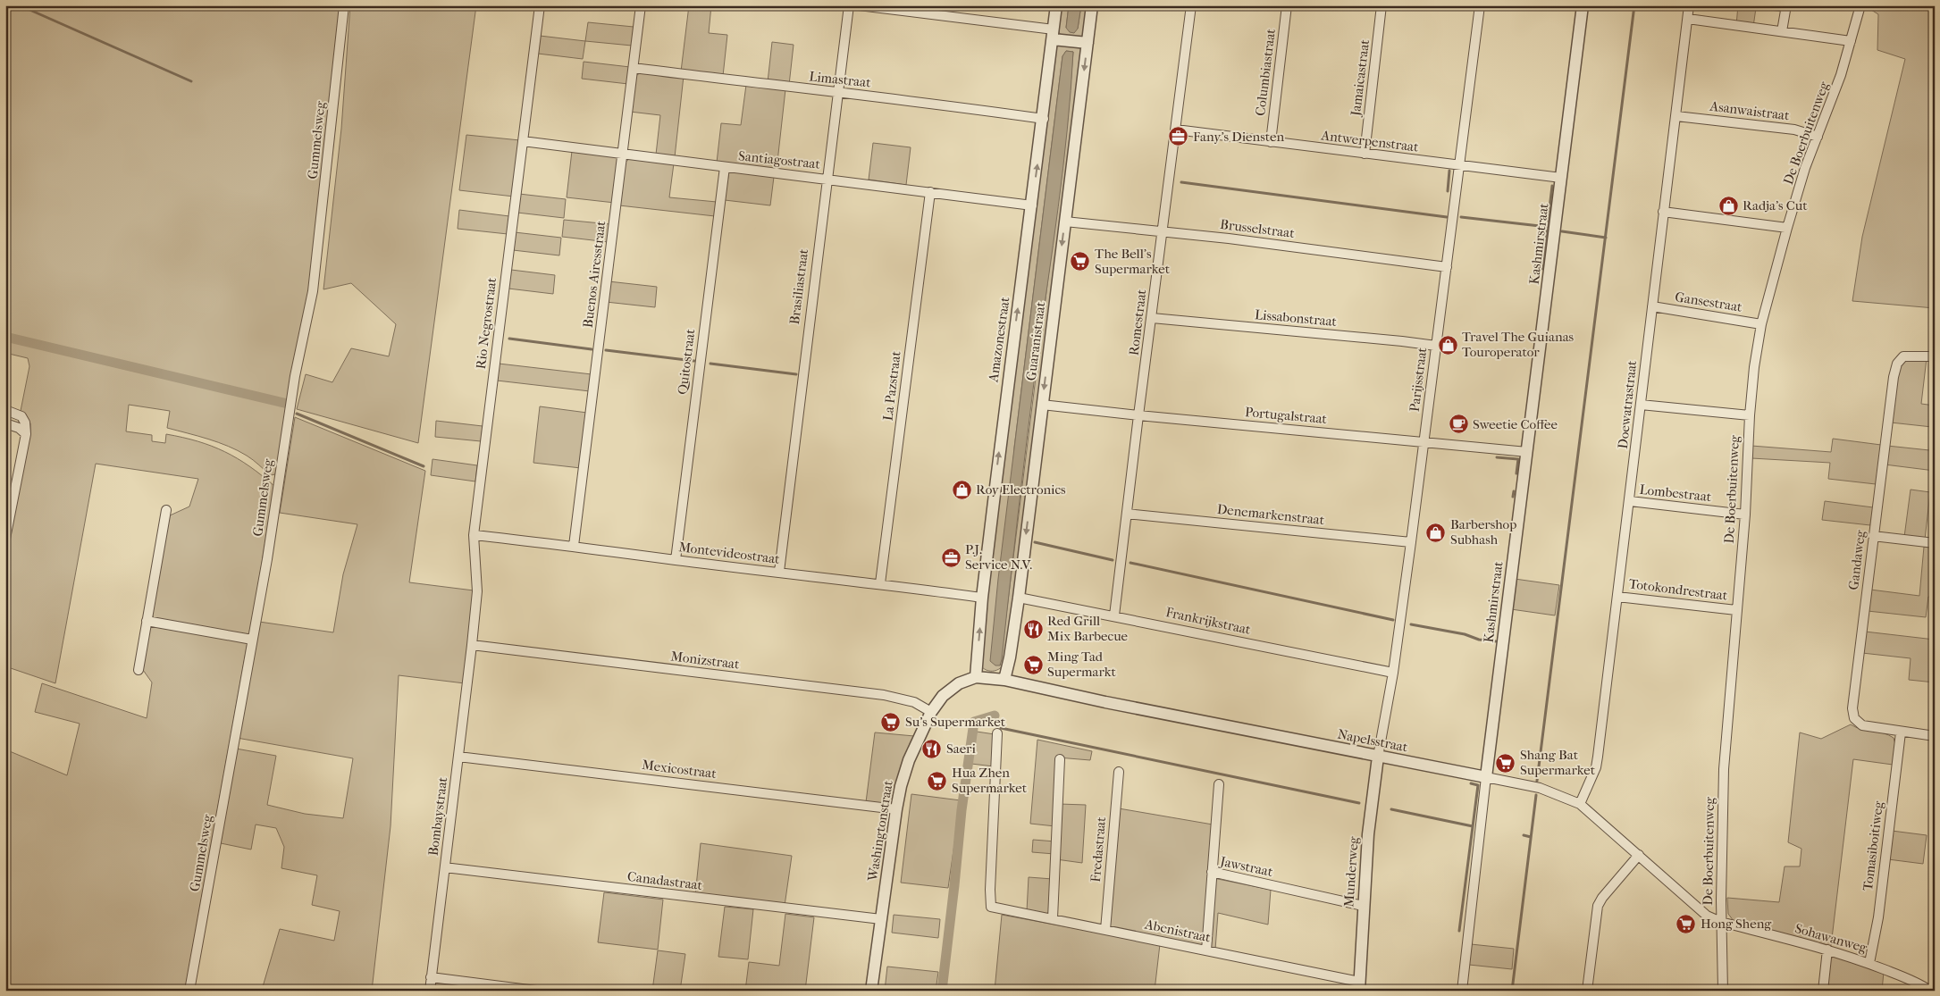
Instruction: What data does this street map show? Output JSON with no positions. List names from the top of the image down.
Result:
{
  "streets": {
    "street": [
      "Columbiastraat",
      "Jamaicastraat",
      "Limastraat",
      "Asanwaistraat",
      "De Boerbuitenweg",
      "Gummelsweg",
      "Antwerpenstraat",
      "Santiagostraat",
      "Brusselstraat",
      "Kashmirstraat",
      "Buenos Airesstraat",
      "Brasiliastraat",
      "Gansestraat",
      "Lissabonstraat",
      "Romestraat",
      "Rio Negrostraat",
      "Amazonestraat",
      "Guaranistraat",
      "Quitostraat",
      "Parijsstraat",
      "La Pazstraat",
      "Doewatrastraat",
      "Portugalstraat",
      "Lombestraat",
      "Denemarkenstraat",
      "Montevideostraat",
      "Gandaweg",
      "Totokondrestraat",
      "Frankrijkstraat",
      "Monizstraat",
      "Napelsstraat",
      "Mexicostraat",
      "Bombaystraat",
      "Washingtonstraat",
      "Tomasiboitiweg",
      "Fredastraat",
      "Jawstraat",
      "Munderweg",
      "Canadastraat",
      "Abenistraat",
      "Sohawanweg"
    ]
  },
  "crossings": [
    ["Columbiastraat", "Antwerpenstraat"],
    ["Jamaicastraat", "Antwerpenstraat"],
    ["Limastraat", "Buenos Airesstraat"],
    ["Limastraat", "Brasiliastraat"],
    ["Limastraat", "Amazonestraat"],
    ["Asanwaistraat", "De Boerbuitenweg"],
    ["Asanwaistraat", "Doewatrastraat"],
    ["De Boerbuitenweg", "Gansestraat"],
    ["De Boerbuitenweg", "Lombestraat"],
    ["De Boerbuitenweg", "Totokondrestraat"],
    ["De Boerbuitenweg", "Napelsstraat"],
    ["De Boerbuitenweg", "Sohawanweg"],
    ["Antwerpenstraat", "Kashmirstraat"],
    ["Antwerpenstraat", "Romestraat"],
    ["Antwerpenstraat", "Parijsstraat"],
    ["Santiagostraat", "Buenos Airesstraat"],
    ["Santiagostraat", "Brasiliastraat"],
    ["Santiagostraat", "Rio Negrostraat"],
    ["Santiagostraat", "Amazonestraat"],
    ["Santiagostraat", "Quitostraat"],
    ["Santiagostraat", "La Pazstraat"],
    ["Brusselstraat", "Romestraat"],
    ["Brusselstraat", "Guaranistraat"],
    ["Brusselstraat", "Parijsstraat"],
    ["Kashmirstraat", "Portugalstraat"],
    ["Kashmirstraat", "Napelsstraat"],
    ["Buenos Airesstraat", "Montevideostraat"],
    ["Brasiliastraat", "Montevideostraat"],
    ["Gansestraat", "Doewatrastraat"],
    ["Lissabonstraat", "Romestraat"],
    ["Lissabonstraat", "Parijsstraat"],
    ["Romestraat", "Portugalstraat"],
    ["Romestraat", "Denemarkenstraat"],
    ["Romestraat", "Frankrijkstraat"],
    ["Rio Negrostraat", "Montevideostraat"],
    ["Rio Negrostraat", "Monizstraat"],
    ["Rio Negrostraat", "Bombaystraat"],
    ["Amazonestraat", "Montevideostraat"],
    ["Amazonestraat", "Napelsstraat"],
    ["Amazonestraat", "Washingtonstraat"],
    ["Guaranistraat", "Portugalstraat"],
    ["Guaranistraat", "Frankrijkstraat"],
    ["Guaranistraat", "Napelsstraat"],
    ["Quitostraat", "Montevideostraat"],
    ["Parijsstraat", "Portugalstraat"],
    ["Parijsstraat", "Denemarkenstraat"],
    ["Parijsstraat", "Frankrijkstraat"],
    ["Parijsstraat", "Napelsstraat"],
    ["Parijsstraat", "Munderweg"],
    ["La Pazstraat", "Montevideostraat"],
    ["Doewatrastraat", "Lombestraat"],
    ["Doewatrastraat", "Totokondrestraat"],
    ["Doewatrastraat", "Napelsstraat"],
    ["Gandaweg", "Tomasiboitiweg"],
    ["Monizstraat", "Bombaystraat"],
    ["Monizstraat", "Washingtonstraat"],
    ["Napelsstraat", "Washingtonstraat"],
    ["Napelsstraat", "Munderweg"],
    ["Napelsstraat", "Sohawanweg"],
    ["Mexicostraat", "Bombaystraat"],
    ["Mexicostraat", "Washingtonstraat"],
    ["Bombaystraat", "Canadastraat"],
    ["Washingtonstraat", "Canadastraat"],
    ["Tomasiboitiweg", "Sohawanweg"],
    ["Fredastraat", "Abenistraat"],
    ["Jawstraat", "Munderweg"],
    ["Munderweg", "Abenistraat"]
  ],
  "one_way": ["Amazonestraat", "Guaranistraat"],
  "places": {
    "office": ["Fany's Diensten", "P.J. Service N.V."],
    "shop": [
      "Radja's Cut",
      "Travel The Guianas Touroperator",
      "Roy Electronics",
      "Barbershop Subhash"
    ],
    "supermarket": [
      "The Bell's Supermarket",
      "Ming Tad Supermarkt",
      "Su's Supermarket",
      "Shang Bat Supermarket",
      "Hua Zhen Supermarket",
      "Hong Sheng"
    ],
    "cafe": ["Sweetie Coffee"],
    "restaurant": ["Red Grill Mix Barbecue", "Saeri"]
  }
}
